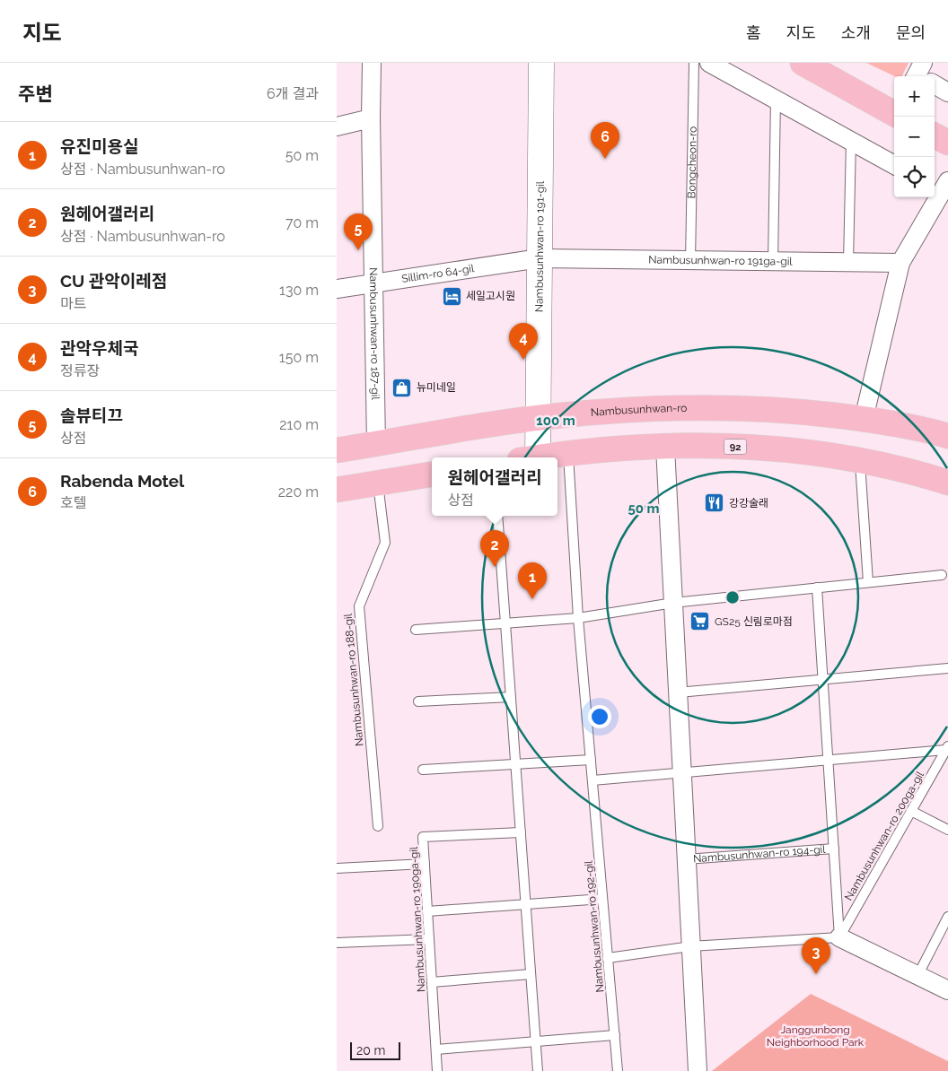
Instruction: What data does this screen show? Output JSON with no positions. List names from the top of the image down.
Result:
{
  "streets": {
    "main road": ["Nambusunhwan-ro", "92"],
    "street": [
      "Nambusunhwan-ro 191-gil",
      "Nambusunhwan-ro 191ga-gil",
      "Sillim-ro 64-gil",
      "Nambusunhwan-ro 187-gil",
      "Nambusunhwan-ro 194-gil"
    ],
    "lane": [
      "Bongcheon-ro",
      "Nambusunhwan-ro 188-gil",
      "Nambusunhwan-ro 200ga-gil",
      "Nambusunhwan-ro 190ga-gil",
      "Nambusunhwan-ro 192-gil"
    ]
  },
  "crossings": [
    ["Bongcheon-ro", "Nambusunhwan-ro 191ga-gil"],
    ["Nambusunhwan-ro 191-gil", "Nambusunhwan-ro 191ga-gil"],
    ["Nambusunhwan-ro 191-gil", "Sillim-ro 64-gil"],
    ["Nambusunhwan-ro 191-gil", "Nambusunhwan-ro"],
    ["Nambusunhwan-ro 191ga-gil", "Sillim-ro 64-gil"],
    ["Sillim-ro 64-gil", "Nambusunhwan-ro 187-gil"],
    ["Nambusunhwan-ro 187-gil", "Nambusunhwan-ro"],
    ["92", "Nambusunhwan-ro 194-gil"],
    ["92", "Nambusunhwan-ro 192-gil"]
  ],
  "parks": ["Janggunbong Neighborhood Park"],
  "places": {
    "hotel": ["세일고시원"],
    "shop": ["뉴미네일"],
    "restaurant": ["강강술래"],
    "supermarket": ["GS25 신림로마점"]
  },
  "scale_bar": "20 m",
  "page": {
    "header": "지도",
    "nav": [
      "홈",
      "지도",
      "소개",
      "문의"
    ],
    "heading": ["주변", "6개 결과"],
    "map_buttons": ["+", "−"],
    "list": [
      {
        "mark": "1",
        "name": "유진미용실",
        "note": "상점 · Nambusunhwan-ro",
        "value": "50 m"
      },
      {
        "mark": "2",
        "name": "원헤어갤러리",
        "note": "상점 · Nambusunhwan-ro",
        "value": "70 m"
      },
      {
        "mark": "3",
        "name": "CU 관악이레점",
        "note": "마트",
        "value": "130 m"
      },
      {
        "mark": "4",
        "name": "관악우체국",
        "note": "정류장",
        "value": "150 m"
      },
      {
        "mark": "5",
        "name": "솔뷰티끄",
        "note": "상점",
        "value": "210 m"
      },
      {
        "mark": "6",
        "name": "Rabenda Motel",
        "note": "호텔",
        "value": "220 m"
      }
    ],
    "pins": [
      "6",
      "5",
      "4",
      "2",
      "1",
      "3"
    ],
    "popup": ["원헤어갤러리", "상점"],
    "scale": "20 m"
  },
  "rings": ["100 m", "50 m"]
}
